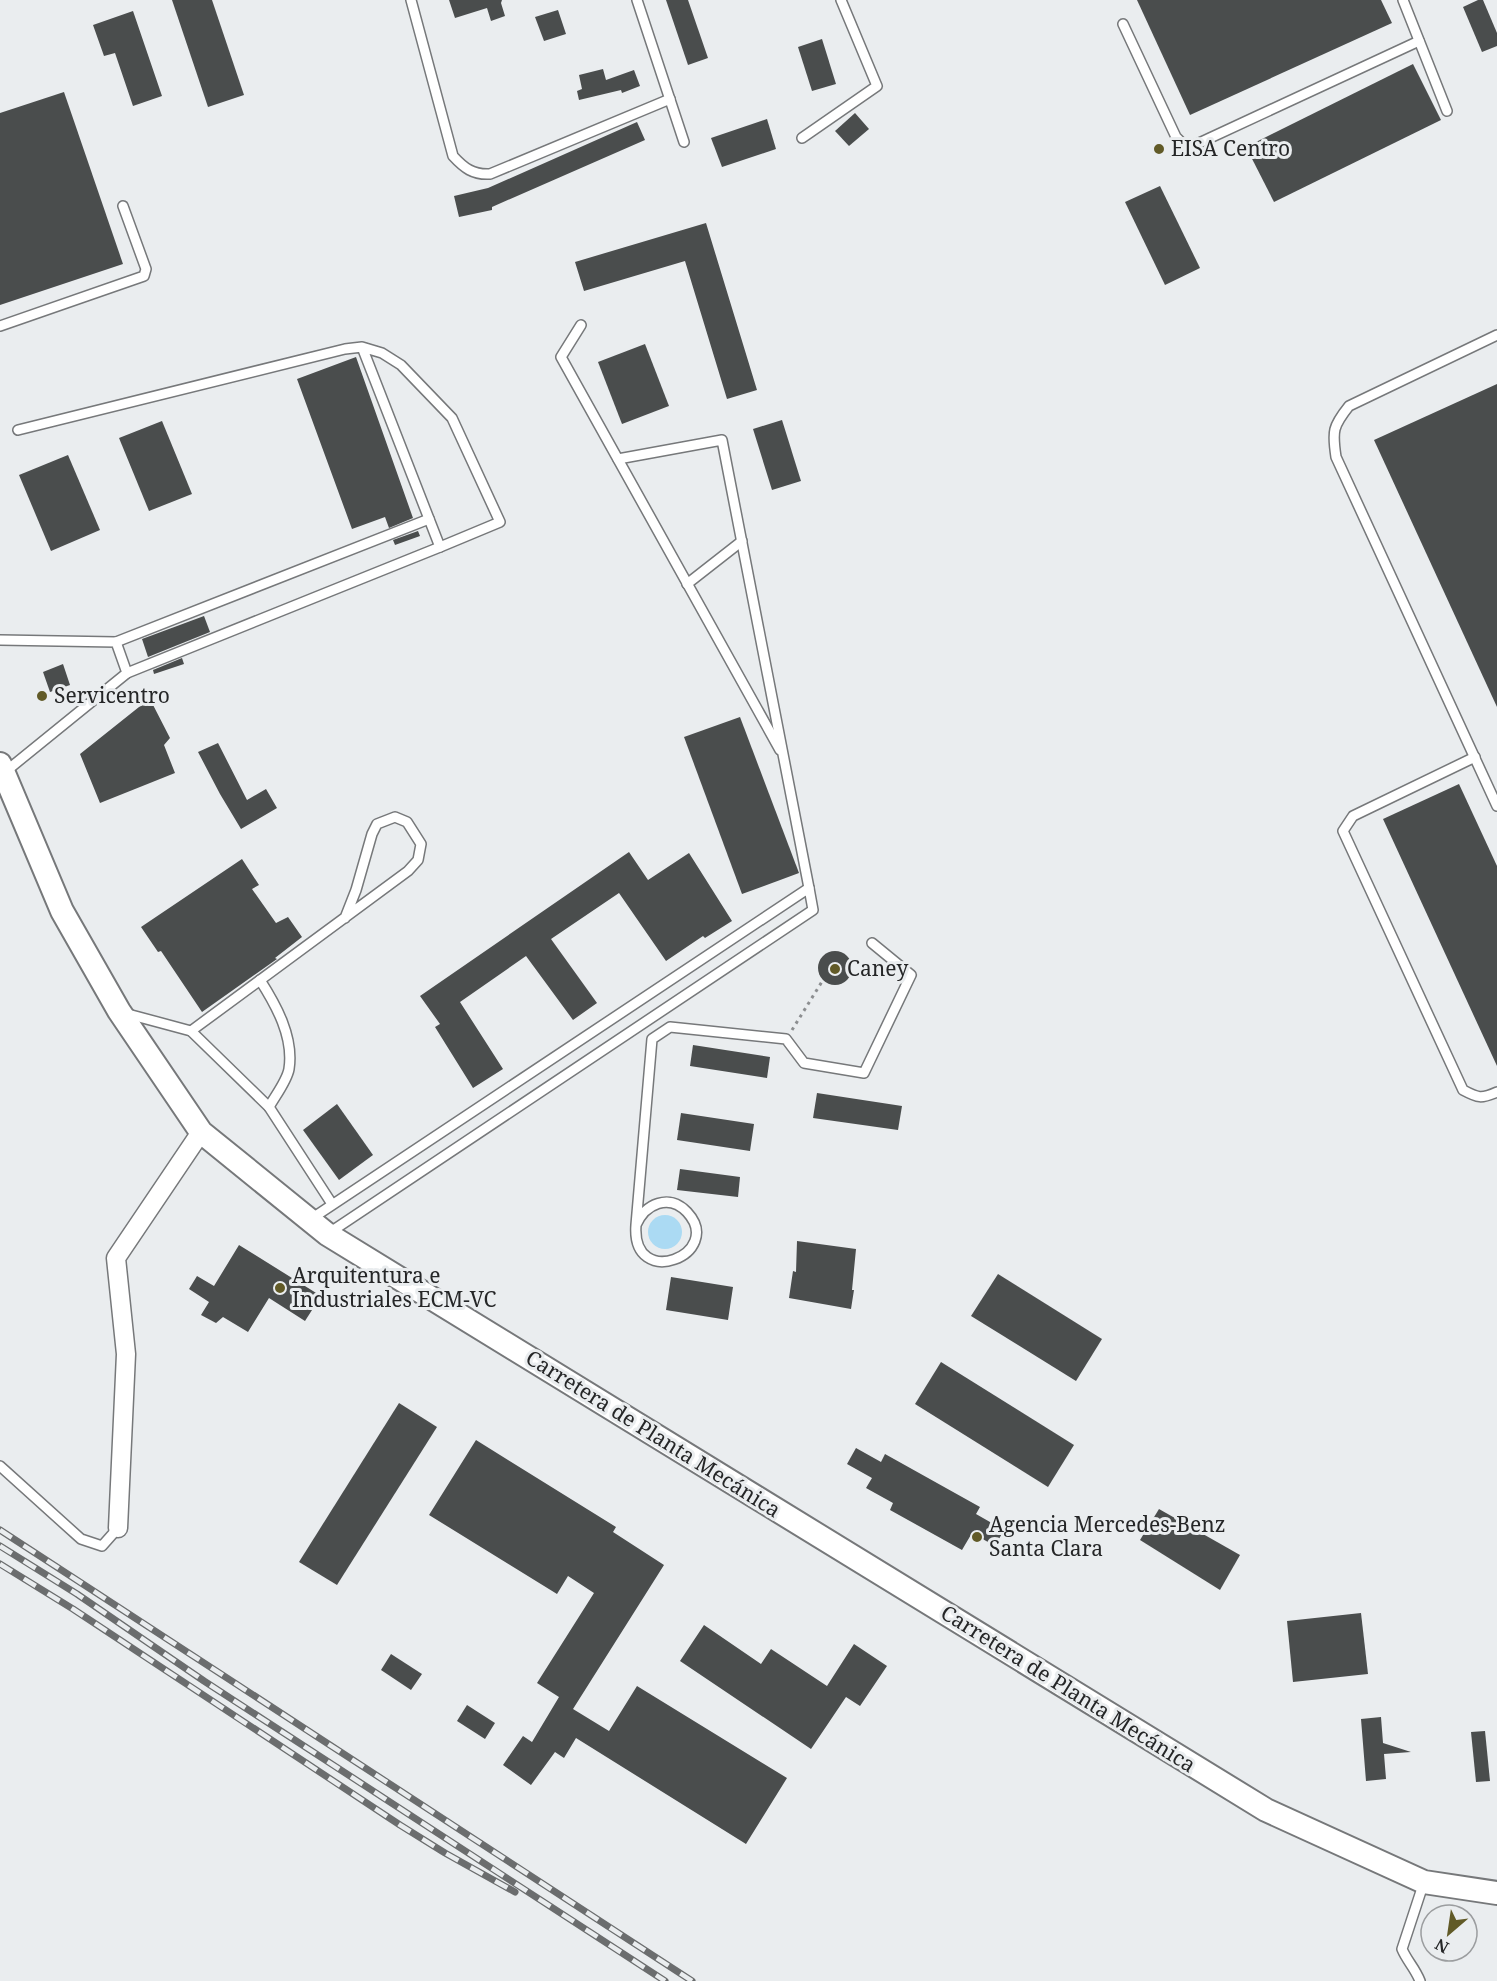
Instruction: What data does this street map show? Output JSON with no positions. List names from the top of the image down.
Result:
{
  "streets": {
    "street": ["Carretera de Planta Mecánica"]
  },
  "places": [
    "EISA Centro",
    "Servicentro",
    "Caney",
    "Arquitentura e Industriales ECM-VC",
    "Agencia Mercedes-Benz Santa Clara"
  ],
  "north": "bottom left"
}
